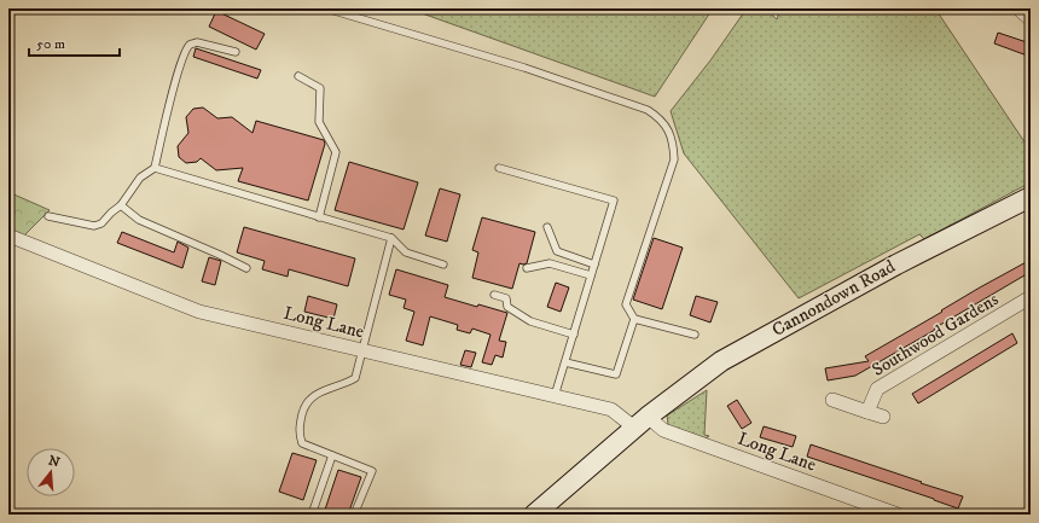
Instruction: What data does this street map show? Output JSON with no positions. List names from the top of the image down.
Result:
{
  "streets": {
    "main road": ["Cannondown Road"],
    "street": ["Long Lane", "Southwood Gardens"]
  },
  "crossings": [
    ["Cannondown Road", "Long Lane"]
  ],
  "scale_bar": "50 m",
  "north": "top"
}
